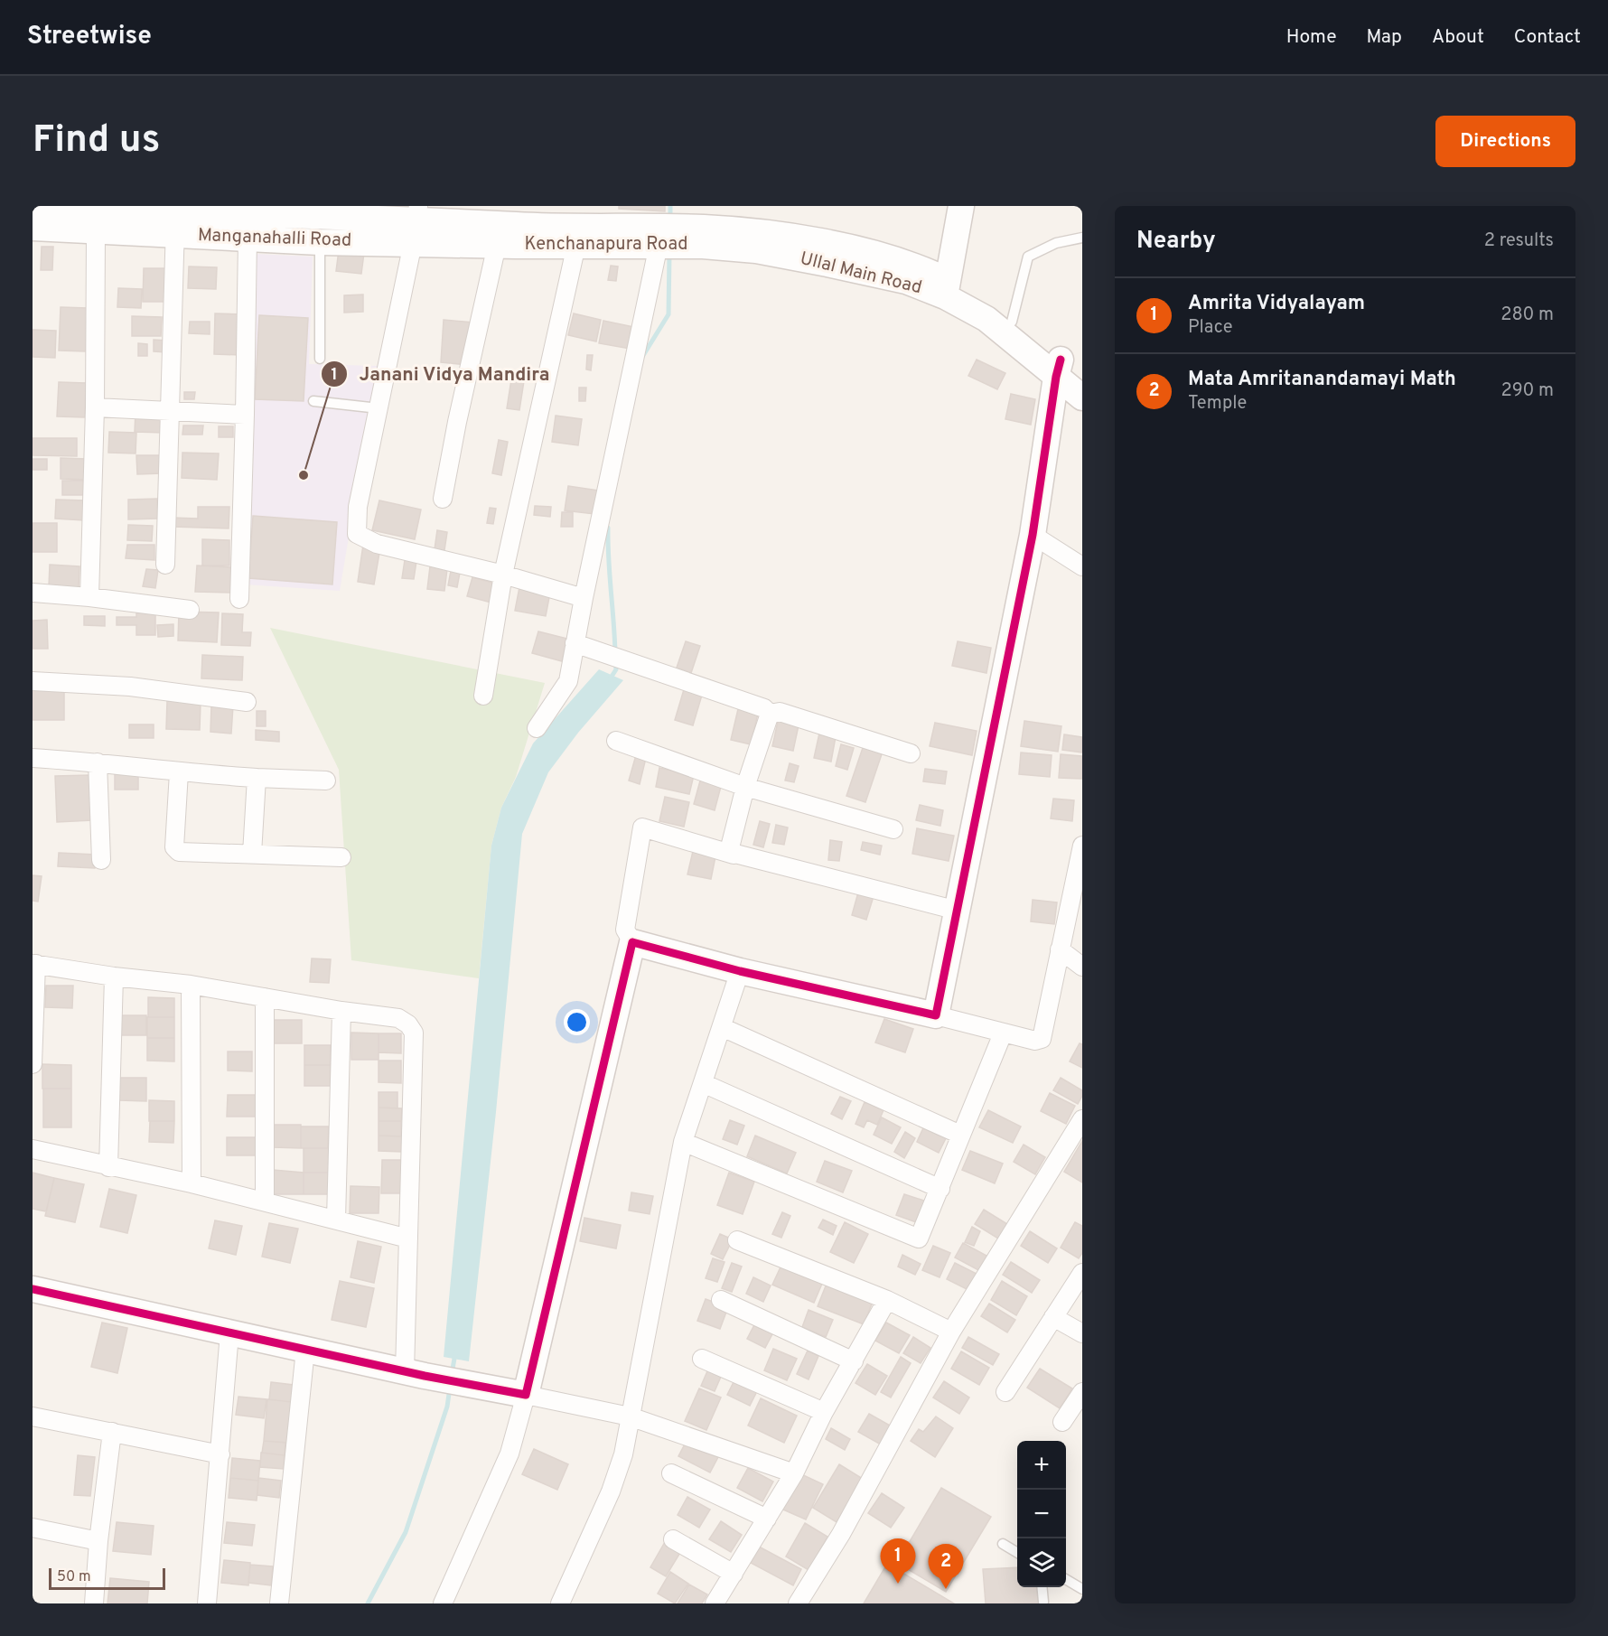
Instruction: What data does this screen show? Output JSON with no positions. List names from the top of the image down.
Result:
{
  "streets": {
    "street": ["Manganahalli Road", "Kenchanapura Road", "Ullal Main Road"]
  },
  "crossings": [
    ["Manganahalli Road", "Kenchanapura Road"],
    ["Kenchanapura Road", "Ullal Main Road"]
  ],
  "places": ["Janani Vidya Mandira"],
  "scale_bar": "50 m",
  "page": {
    "header": "Streetwise",
    "nav": [
      "Home",
      "Map",
      "About",
      "Contact"
    ],
    "buttons": "Directions",
    "title": "Find us",
    "heading": ["Nearby", "2 results"],
    "list": [
      {
        "mark": "1",
        "name": "Amrita Vidyalayam",
        "note": "Place",
        "value": "280 m"
      },
      {
        "mark": "2",
        "name": "Mata Amritanandamayi Math",
        "note": "Temple",
        "value": "290 m"
      }
    ],
    "map_buttons": ["+", "−"],
    "pins": ["1", "2"],
    "scale": "50 m"
  }
}
